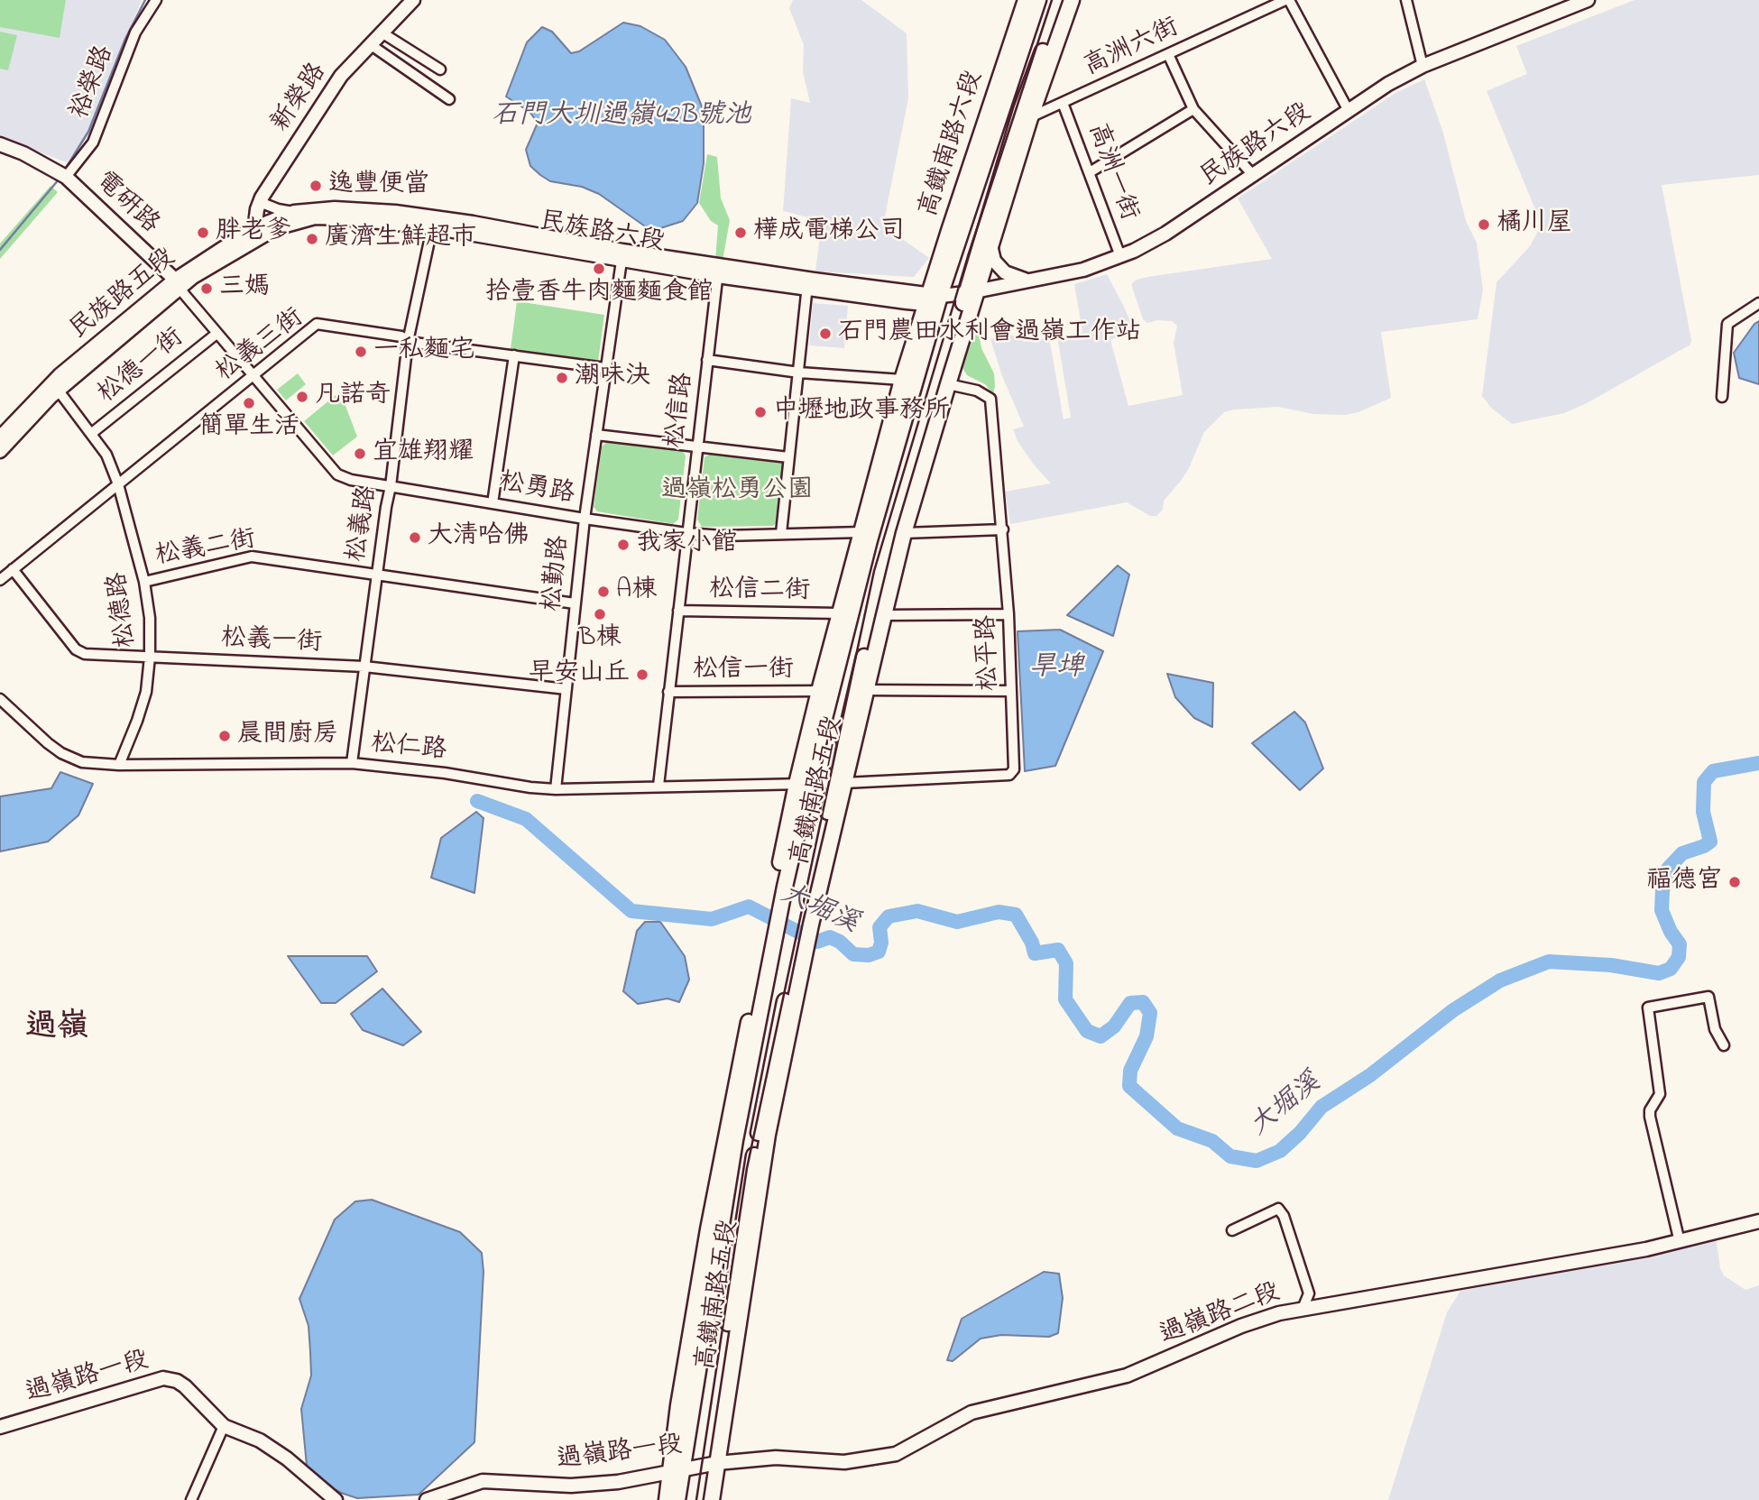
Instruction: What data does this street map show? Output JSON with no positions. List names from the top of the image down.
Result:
{
  "streets": {
    "main road": ["高鐵南路六段", "高鐵南路五段"],
    "street": [
      "高洲六街",
      "裕榮路",
      "新榮路",
      "民族路六段",
      "高洲一街",
      "電研路",
      "民族路五段",
      "松義三街",
      "松德一街",
      "松信路",
      "松勇路",
      "松義路",
      "松義二街",
      "松勤路",
      "松信二街",
      "松德路",
      "松義一街",
      "松平路",
      "松信一街",
      "松仁路",
      "過嶺路二段",
      "過嶺路一段"
    ]
  },
  "crossings": [
    ["高洲六街", "高洲一街"],
    ["裕榮路", "電研路"],
    ["新榮路", "民族路五段"],
    ["高鐵南路六段", "民族路六段"],
    ["高鐵南路六段", "高鐵南路五段"],
    ["民族路六段", "高洲一街"],
    ["民族路六段", "民族路五段"],
    ["民族路六段", "松信路"],
    ["民族路六段", "松義路"],
    ["民族路六段", "松勤路"],
    ["民族路六段", "高鐵南路五段"],
    ["電研路", "民族路五段"],
    ["電研路", "松勇路"],
    ["民族路五段", "松勇路"],
    ["民族路五段", "松德路"],
    ["松義三街", "松勇路"],
    ["松義三街", "松義路"],
    ["松義三街", "松勤路"],
    ["松義三街", "松德路"],
    ["松義三街", "松義一街"],
    ["松德一街", "松勇路"],
    ["松德一街", "松德路"],
    ["松信路", "松勇路"],
    ["松信路", "松信二街"],
    ["松信路", "松信一街"],
    ["松信路", "松仁路"],
    ["松勇路", "松義路"],
    ["松勇路", "松勤路"],
    ["松勇路", "高鐵南路五段"],
    ["松義路", "松義二街"],
    ["松義路", "松義一街"],
    ["松義路", "松仁路"],
    ["松義二街", "松勤路"],
    ["松義二街", "松德路"],
    ["松勤路", "松義一街"],
    ["松勤路", "松仁路"],
    ["松信二街", "高鐵南路五段"],
    ["松德路", "松義一街"],
    ["松德路", "松仁路"],
    ["松平路", "松仁路"],
    ["松平路", "高鐵南路五段"],
    ["松信一街", "高鐵南路五段"],
    ["松仁路", "高鐵南路五段"],
    ["高鐵南路五段", "過嶺路二段"],
    ["高鐵南路五段", "過嶺路一段"],
    ["過嶺路二段", "過嶺路一段"]
  ],
  "districts": ["過嶺"],
  "water": ["石門大圳過嶺42B號池", "旱埤", "大堀溪"],
  "parks": ["過嶺松勇公園"],
  "places": [
    "逸豐便當",
    "橘川屋",
    "胖老爹",
    "樺成電梯公司",
    "廣濟生鮮超市",
    "拾壹香牛肉麵麵食館",
    "三媽",
    "石門農田水利會過嶺工作站",
    "一私麵宅",
    "潮味決",
    "凡諾奇",
    "簡單生活",
    "中壢地政事務所",
    "宜雄翔耀",
    "大清哈佛",
    "我家小館",
    "A棟",
    "B棟",
    "早安山丘",
    "晨間廚房",
    "福德宮"
  ]
}
